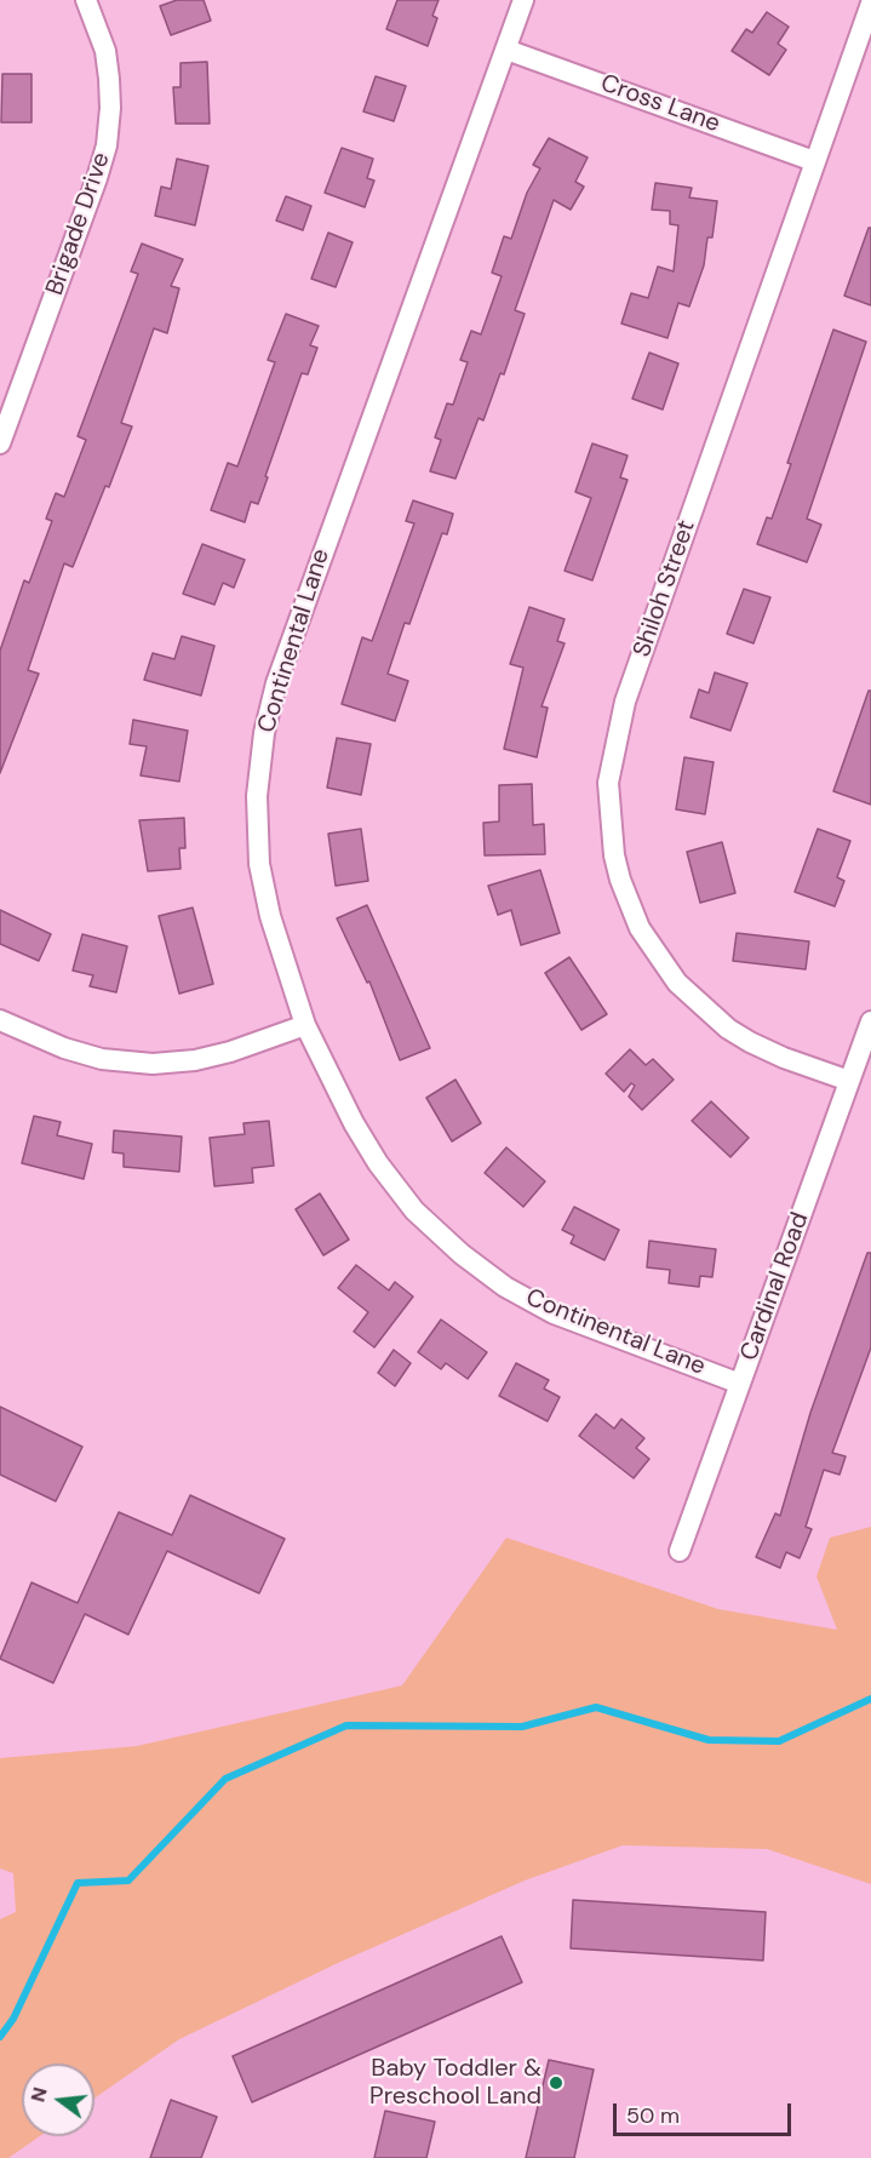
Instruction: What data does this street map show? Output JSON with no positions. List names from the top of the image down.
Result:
{
  "streets": {
    "street": [
      "Cross Lane",
      "Brigade Drive",
      "Shiloh Street",
      "Continental Lane",
      "Cardinal Road"
    ]
  },
  "crossings": [
    ["Cross Lane", "Shiloh Street"],
    ["Cross Lane", "Continental Lane"],
    ["Shiloh Street", "Cardinal Road"],
    ["Continental Lane", "Cardinal Road"]
  ],
  "places": ["Baby Toddler & Preschool Land"],
  "scale_bar": "50 m",
  "north": "left"
}
